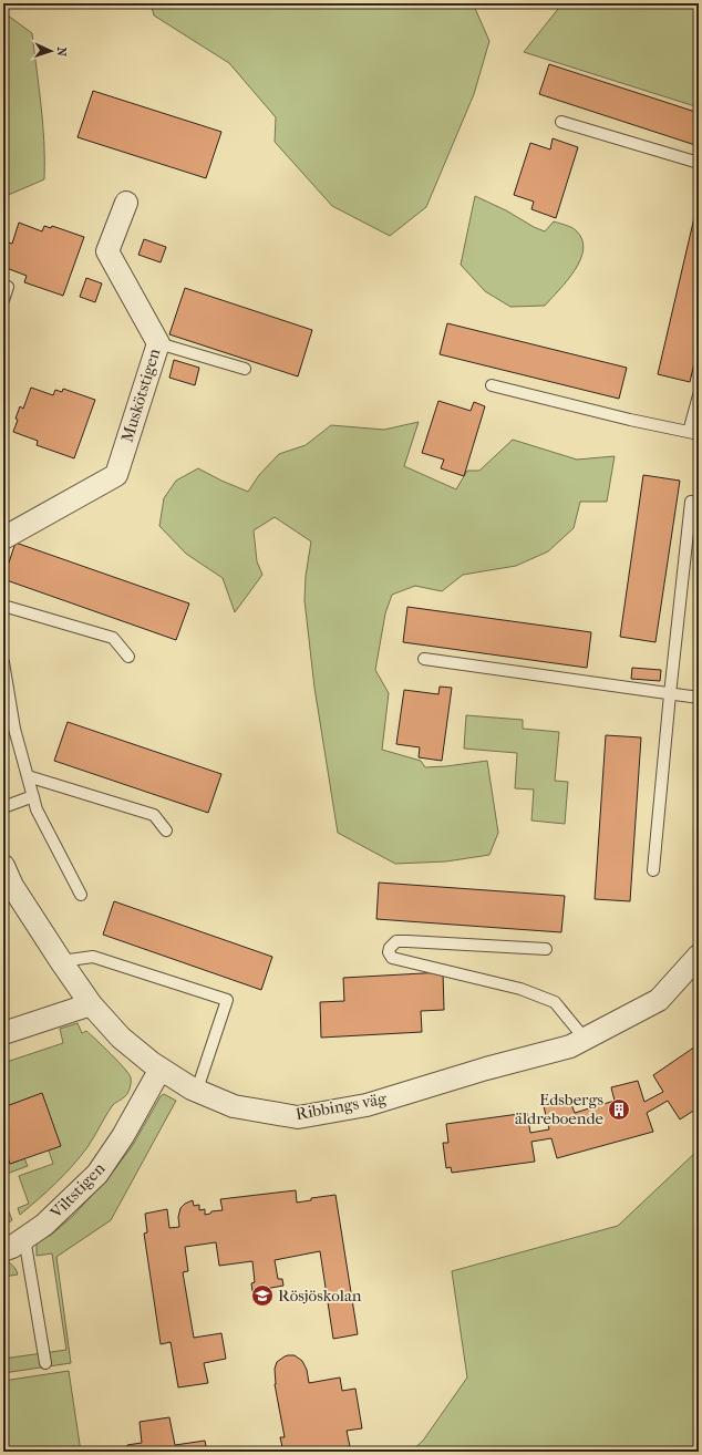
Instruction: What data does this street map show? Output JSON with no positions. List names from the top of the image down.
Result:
{
  "streets": {
    "street": ["Muskötstigen", "Ribbings väg", "Viltstigen"]
  },
  "crossings": [
    ["Ribbings väg", "Viltstigen"]
  ],
  "places": {
    "building": ["Edsbergs äldreboende"],
    "school or university": ["Rösjöskolan"]
  },
  "north": "right"
}
